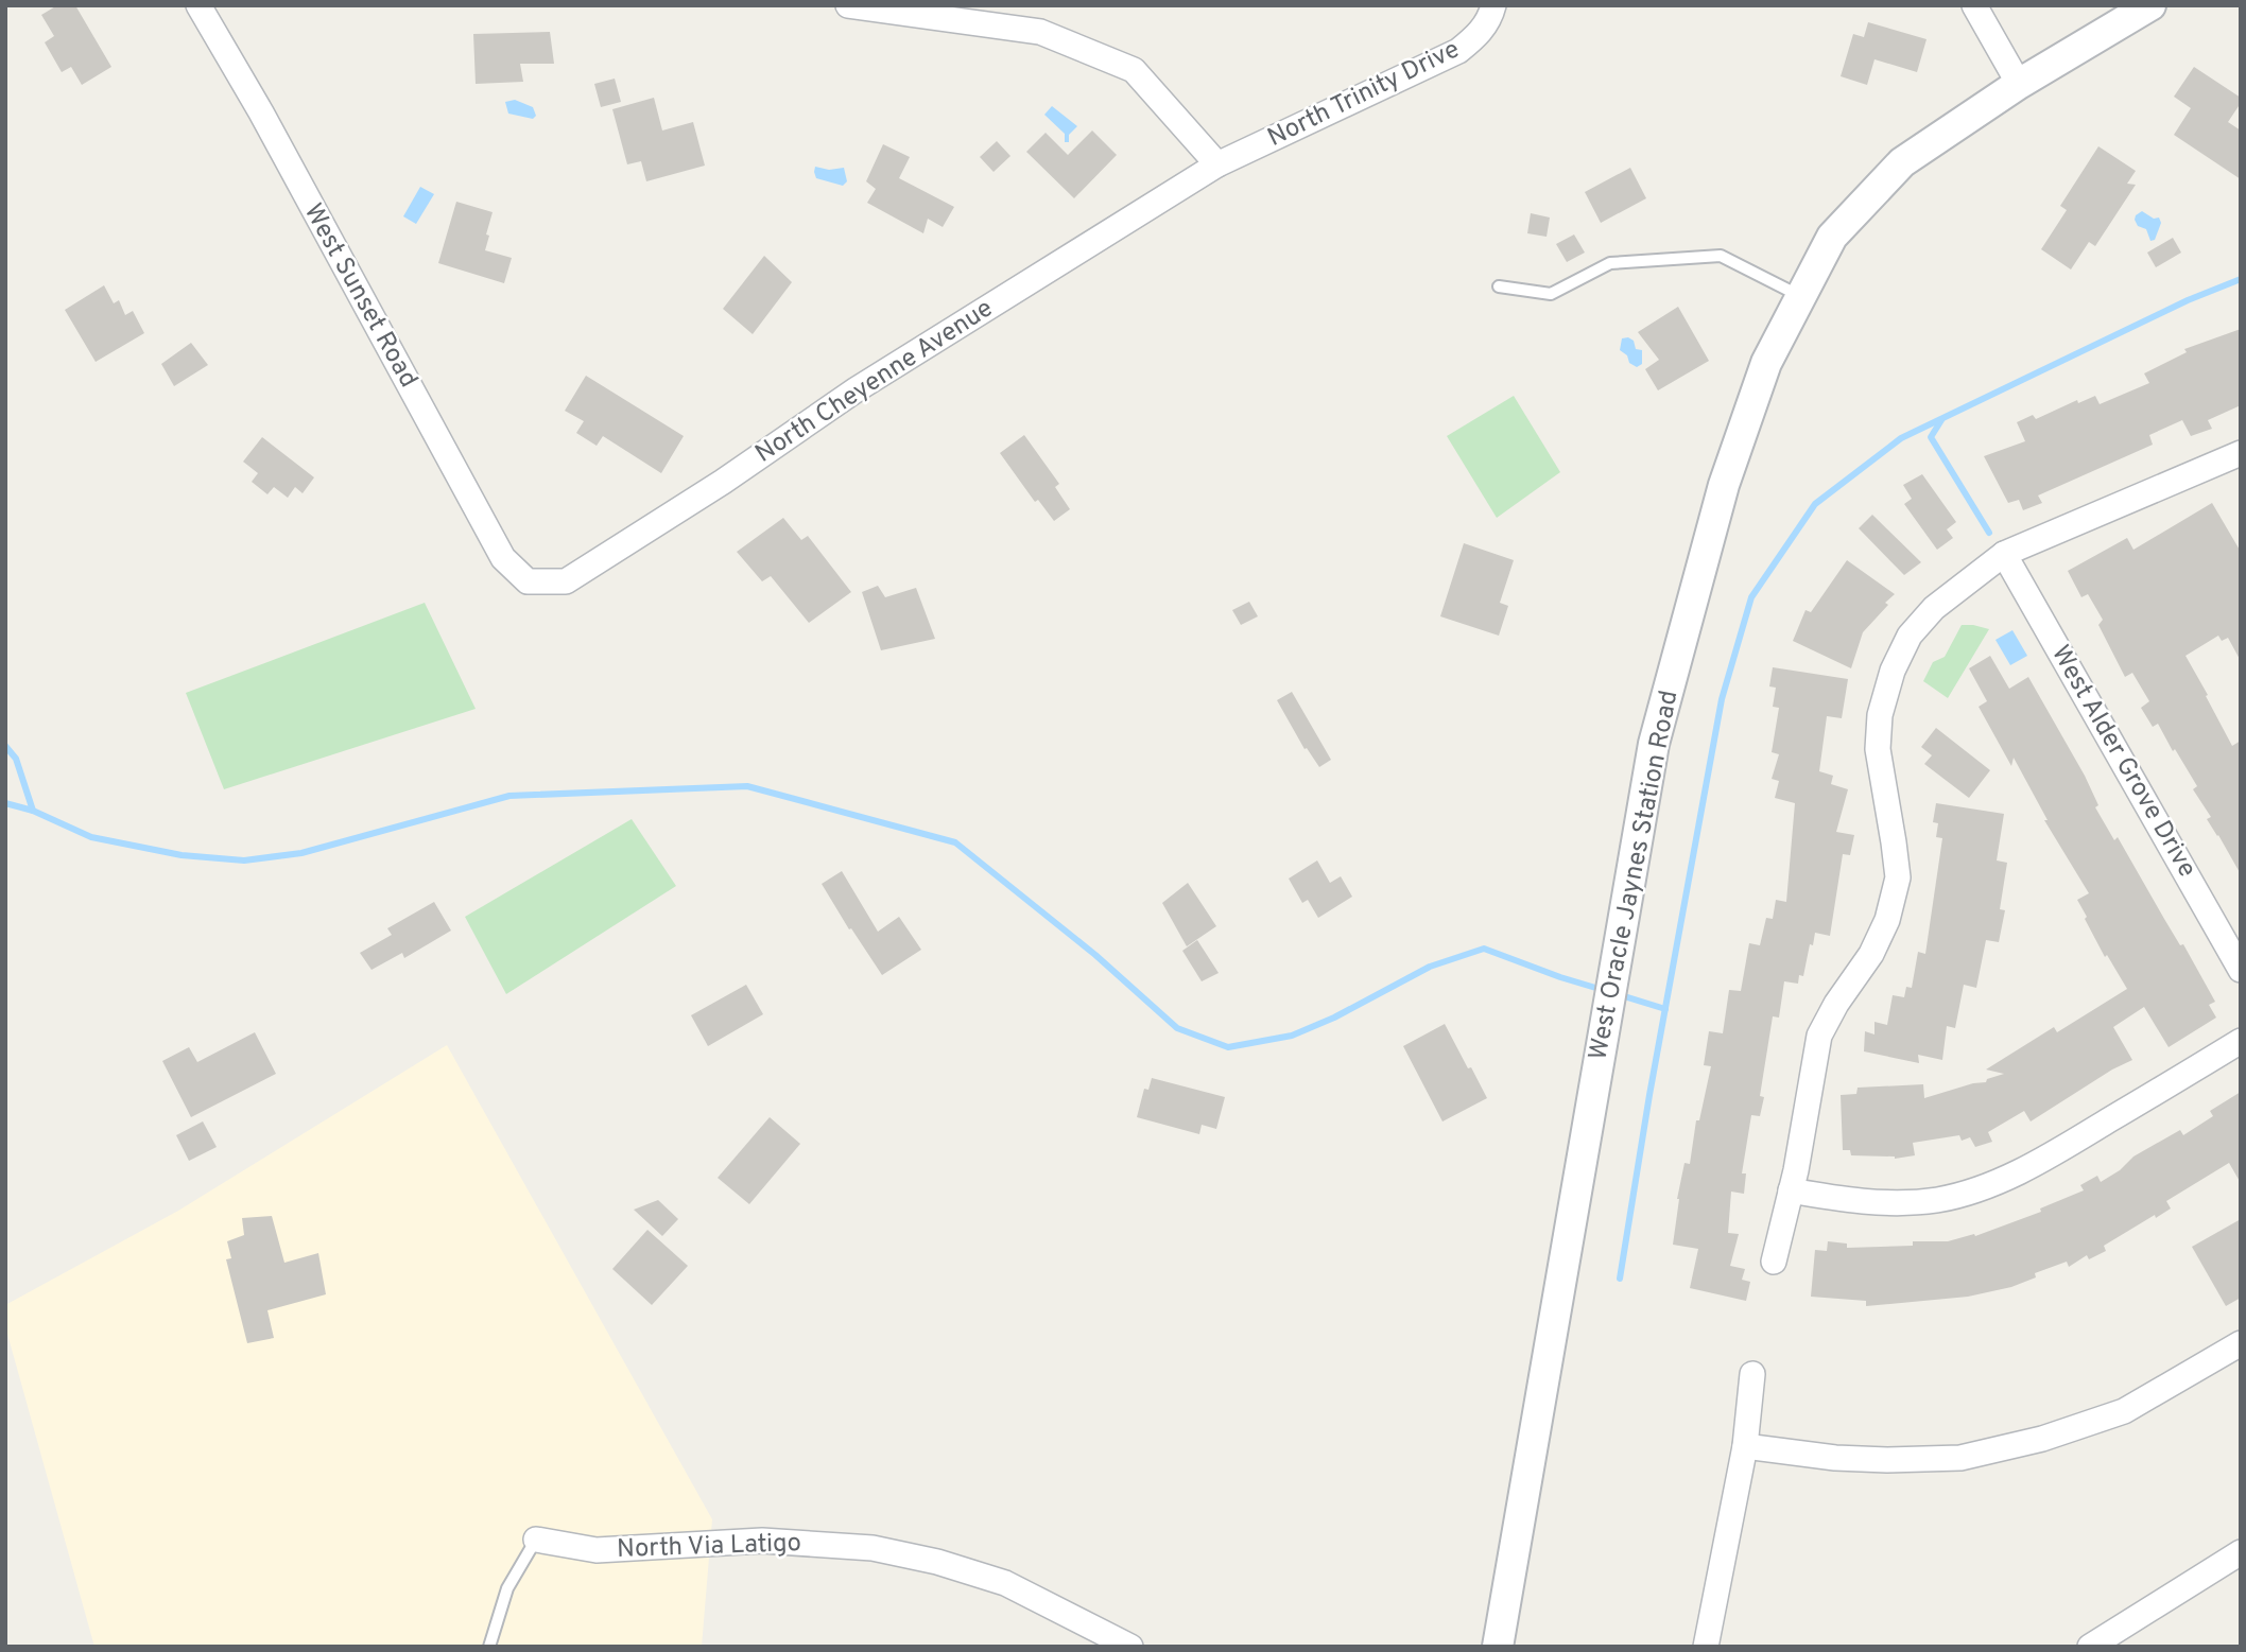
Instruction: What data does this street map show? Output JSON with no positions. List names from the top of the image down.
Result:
{
  "streets": {
    "street": [
      "North Trinity Drive",
      "West Sunset Road",
      "North Cheyenne Avenue",
      "West Alder Grove Drive",
      "West Oracle Jaynes Station Road",
      "North Via Latigo"
    ]
  },
  "crossings": [
    ["North Trinity Drive", "North Cheyenne Avenue"],
    ["West Sunset Road", "North Cheyenne Avenue"]
  ]
}
